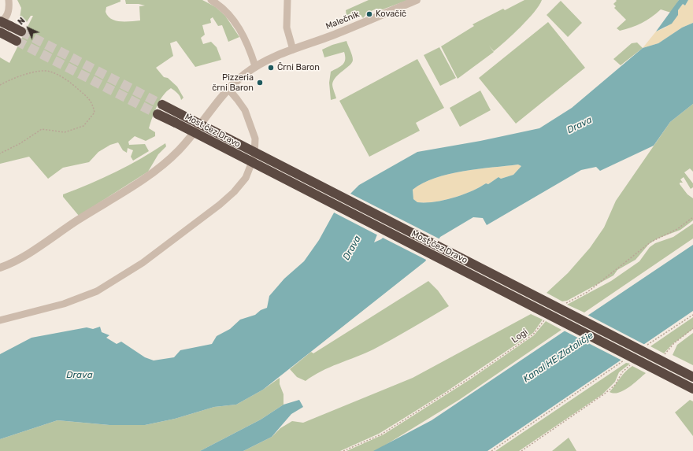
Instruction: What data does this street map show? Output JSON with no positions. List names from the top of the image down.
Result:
{
  "streets": {
    "highway": ["Most čez Dravo"],
    "street": ["Malečnik"],
    "path": ["Logi"]
  },
  "water": ["Drava", "Kanal HE Zlatoličje"],
  "places": ["Kovačič", "Črni Baron", "Pizzeria črni Baron"],
  "north": "top left"
}
